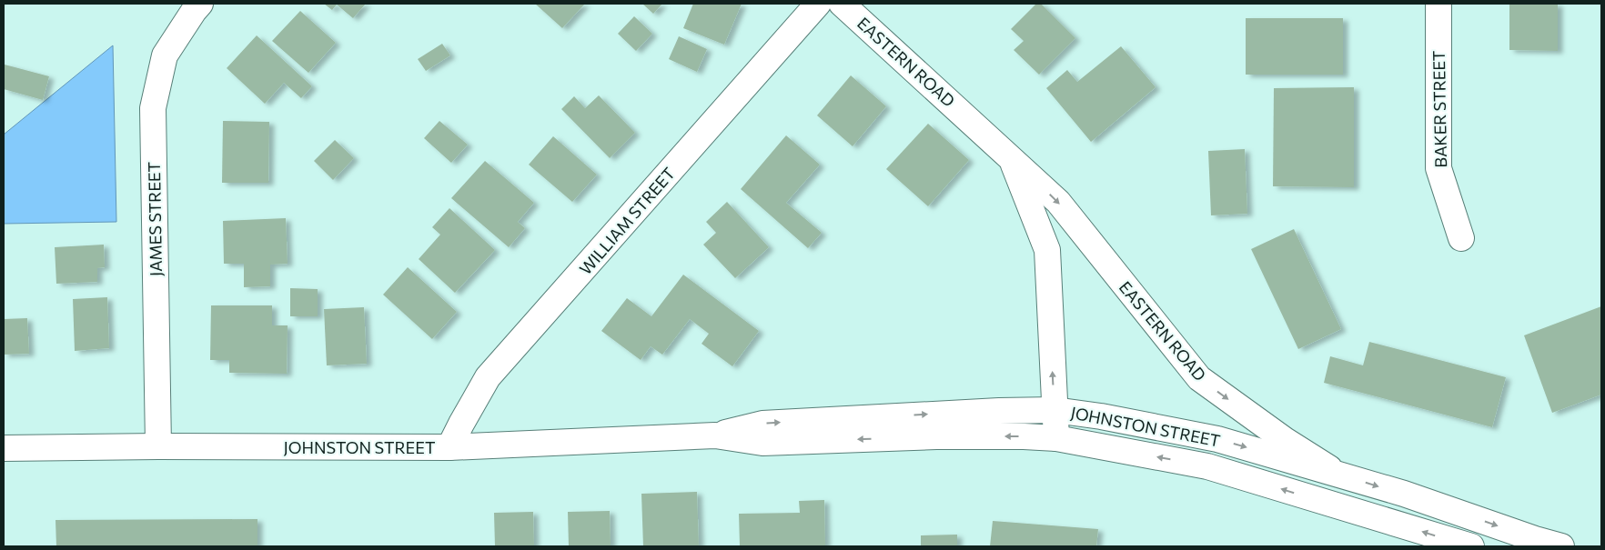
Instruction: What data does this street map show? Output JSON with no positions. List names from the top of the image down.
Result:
{
  "streets": {
    "main road": [
      "EASTERN ROAD",
      "BAKER STREET",
      "JAMES STREET",
      "WILLIAM STREET",
      "JOHNSTON STREET"
    ]
  },
  "crossings": [
    ["EASTERN ROAD", "JOHNSTON STREET"],
    ["JAMES STREET", "JOHNSTON STREET"],
    ["WILLIAM STREET", "JOHNSTON STREET"]
  ]
}
